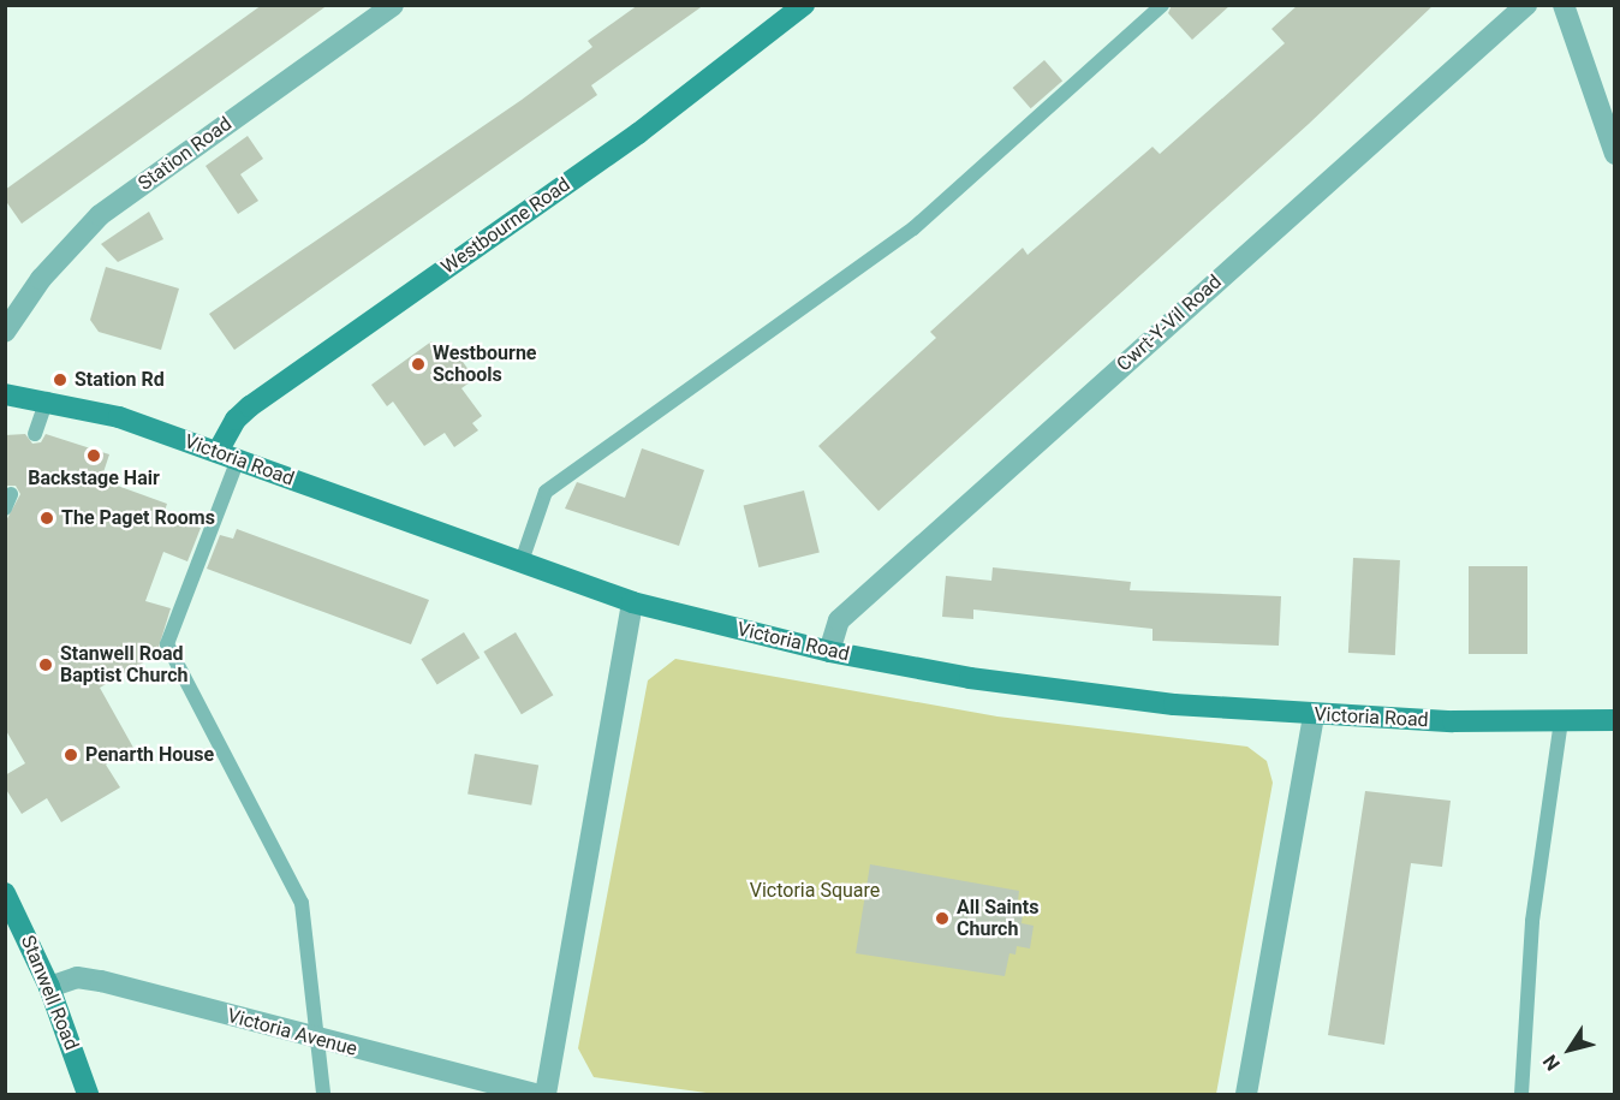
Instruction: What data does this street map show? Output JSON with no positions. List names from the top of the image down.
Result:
{
  "streets": {
    "street": [
      "Station Road",
      "Westbourne Road",
      "Cwrt-Y-Vil Road",
      "Victoria Road",
      "Stanwell Road",
      "Victoria Avenue"
    ]
  },
  "crossings": [
    ["Westbourne Road", "Victoria Road"],
    ["Cwrt-Y-Vil Road", "Victoria Road"],
    ["Stanwell Road", "Victoria Avenue"]
  ],
  "parks": ["Victoria Square"],
  "places": [
    "Westbourne Schools",
    "Station Rd",
    "Backstage Hair",
    "The Paget Rooms",
    "Stanwell Road Baptist Church",
    "Penarth House",
    "All Saints Church"
  ],
  "north": "bottom left"
}
